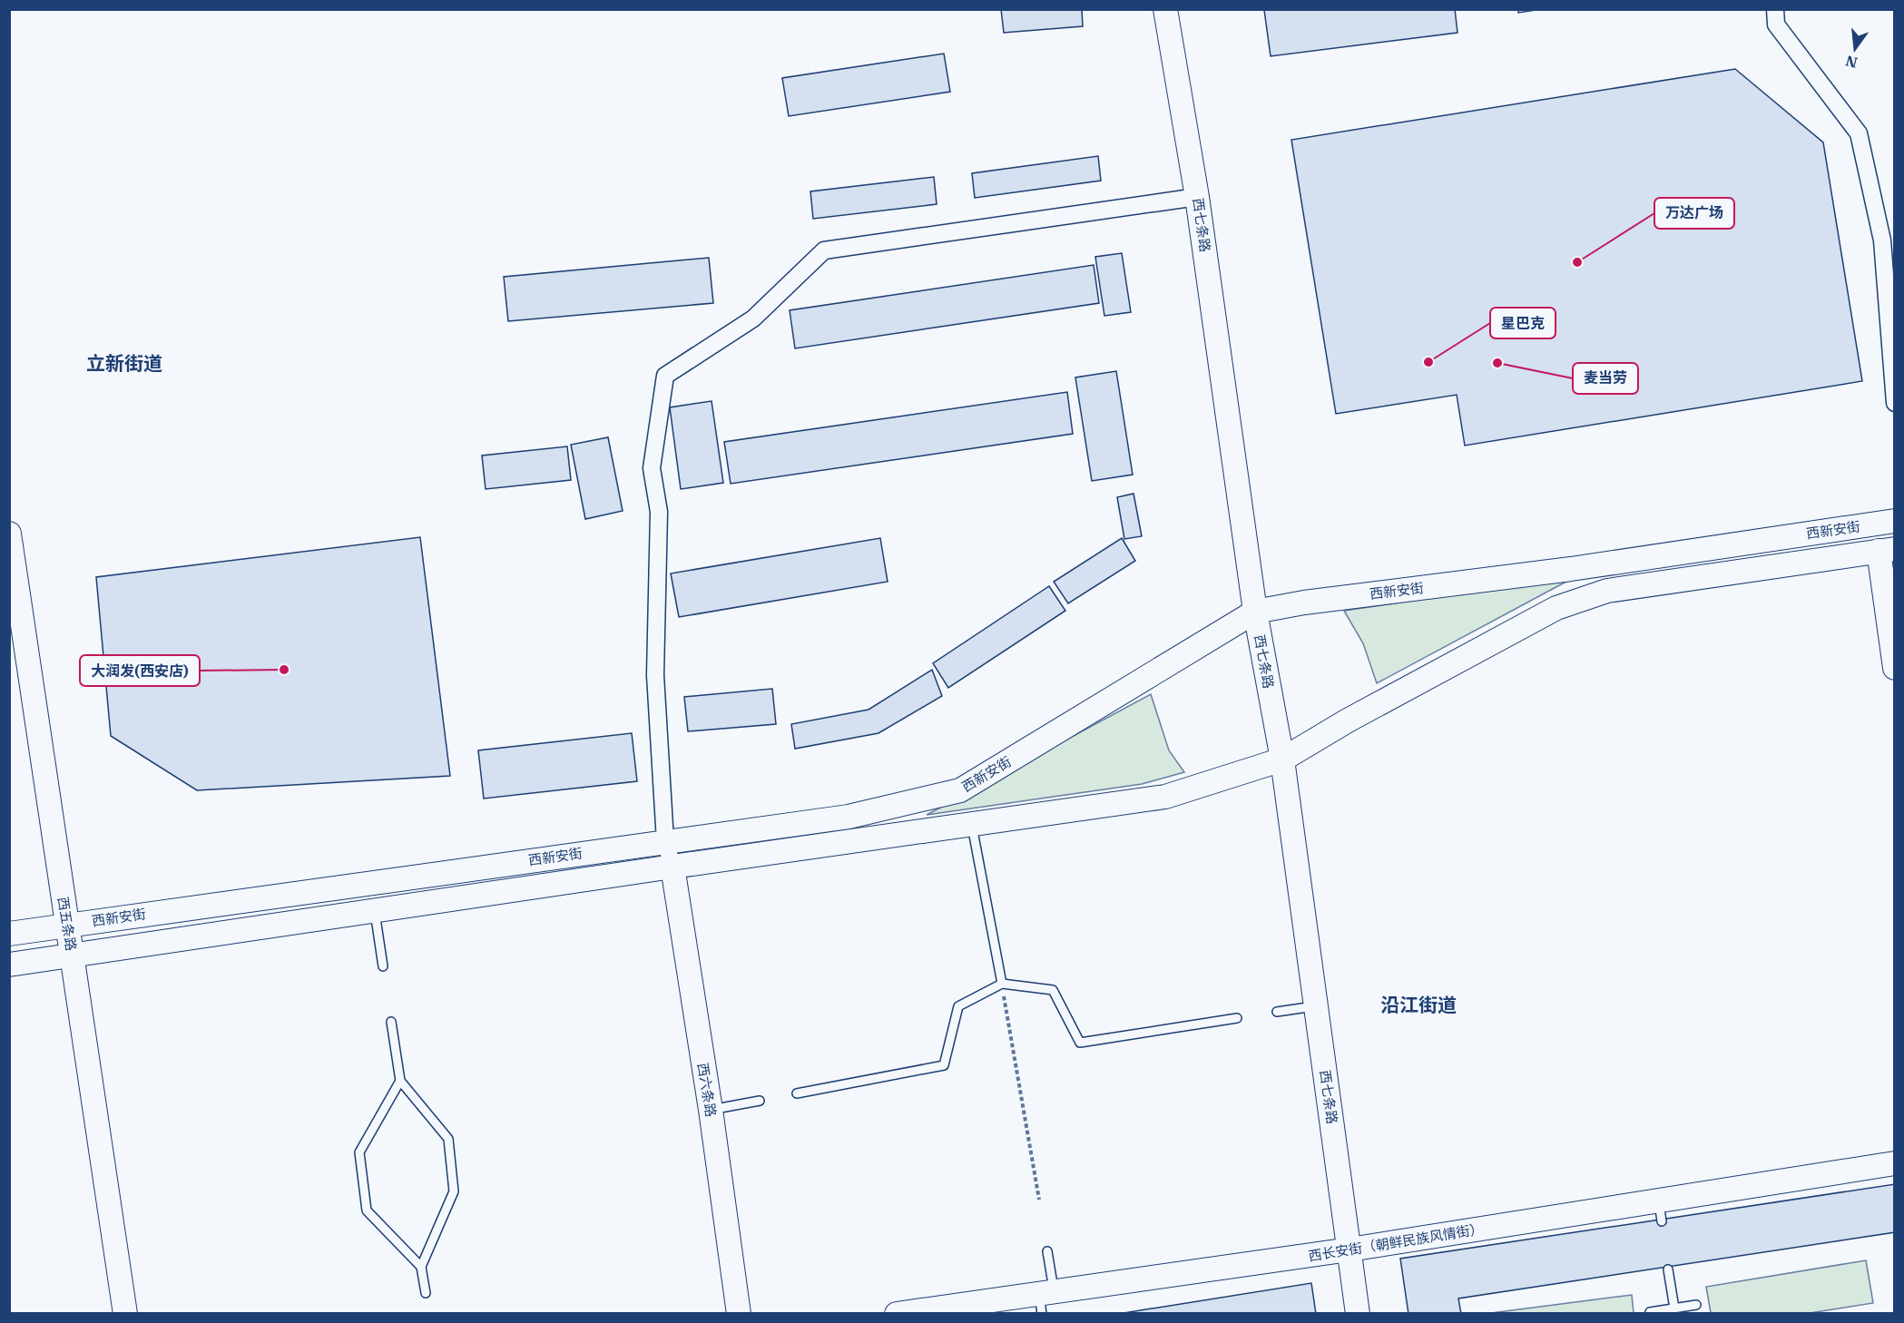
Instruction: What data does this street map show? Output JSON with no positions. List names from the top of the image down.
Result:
{
  "streets": {
    "main road": [
      "西七条路",
      "西新安街",
      "西五条路",
      "西六条路",
      "西长安街（朝鲜民族风情街）"
    ]
  },
  "crossings": [
    ["西七条路", "西新安街"],
    ["西七条路", "西长安街（朝鲜民族风情街）"],
    ["西新安街", "西五条路"],
    ["西新安街", "西六条路"]
  ],
  "districts": ["立新街道", "沿江街道"],
  "places": [
    "万达广场",
    "星巴克",
    "麦当劳",
    "大润发(西安店)"
  ],
  "north": "bottom"
}
